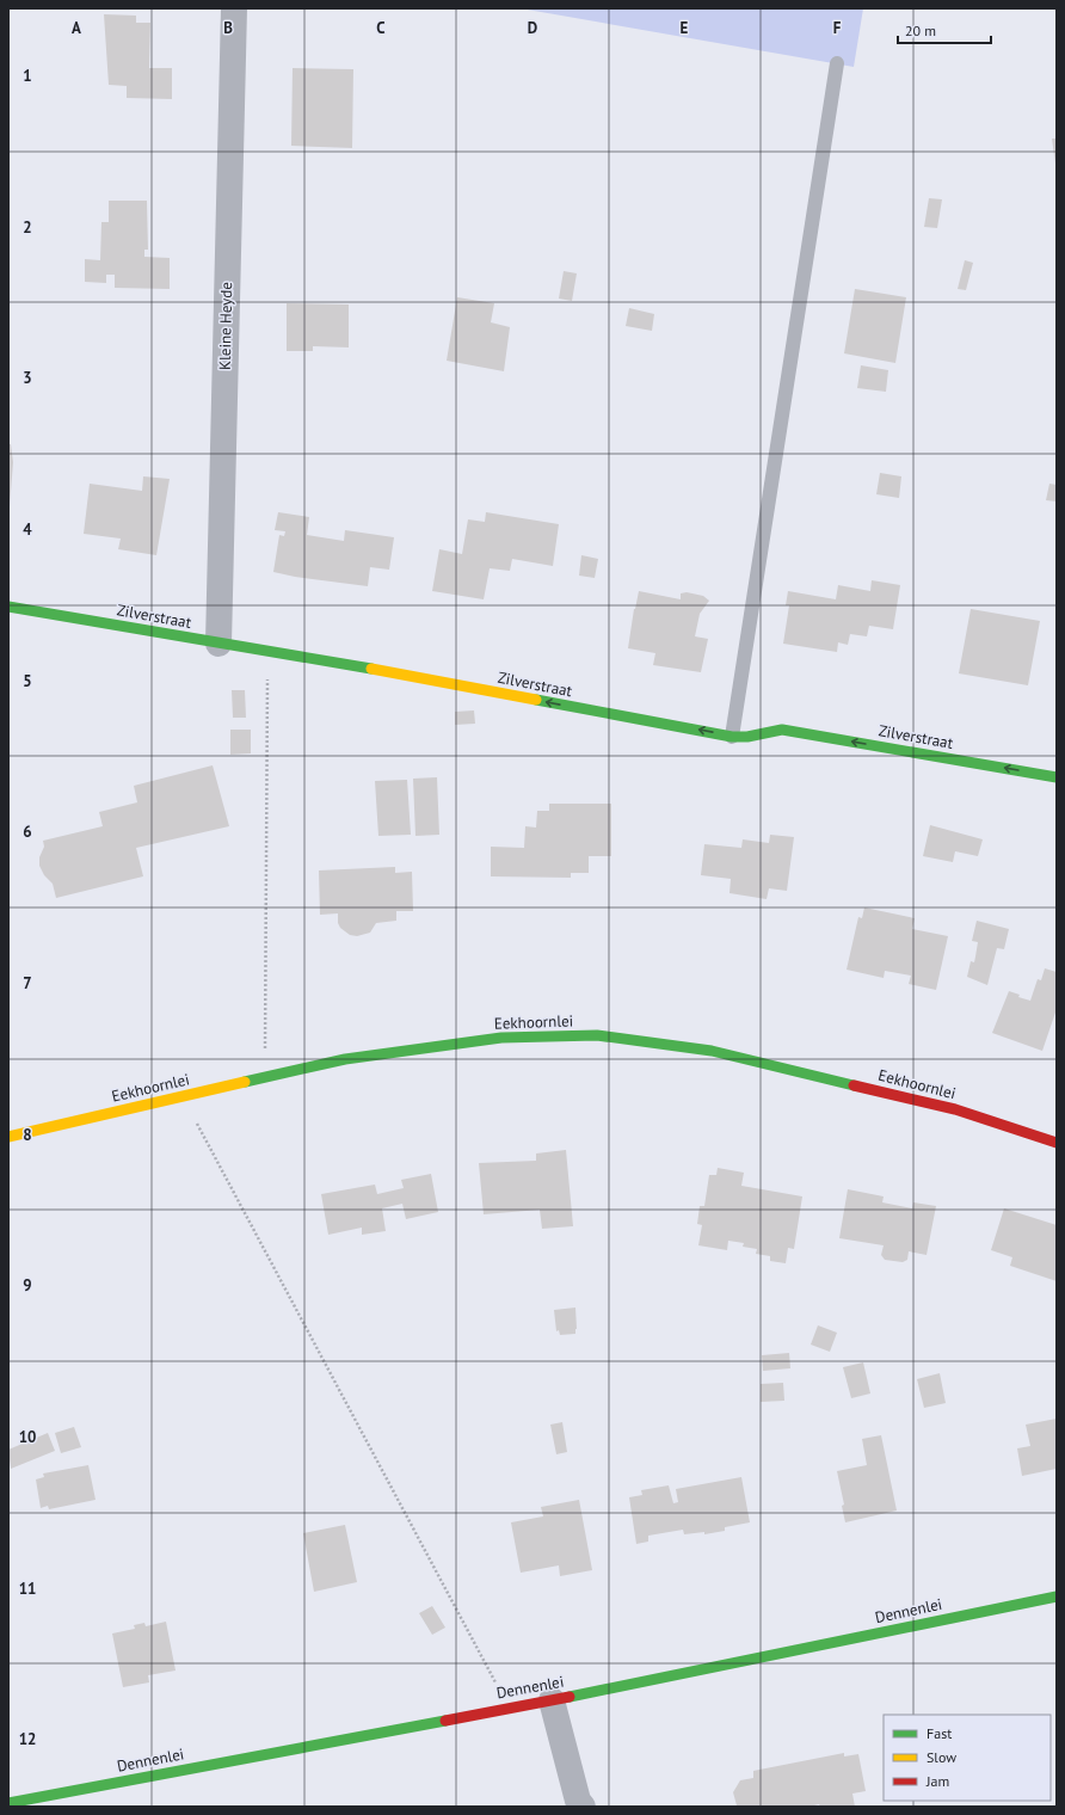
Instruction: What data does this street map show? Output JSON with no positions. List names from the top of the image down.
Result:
{
  "streets": {
    "street": [
      "Kleine Heyde",
      "Zilverstraat",
      "Eekhoornlei",
      "Dennenlei"
    ]
  },
  "crossings": [
    ["Kleine Heyde", "Zilverstraat"]
  ],
  "one_way": ["Zilverstraat"],
  "legend": ["Fast", "Slow", "Jam"],
  "scale_bar": "20 m",
  "grid": {
    "columns": [
      "A",
      "B",
      "C",
      "D",
      "E",
      "F"
    ],
    "rows": [
      "1",
      "2",
      "3",
      "4",
      "5",
      "6",
      "7",
      "8",
      "9",
      "10",
      "11",
      "12"
    ]
  }
}
